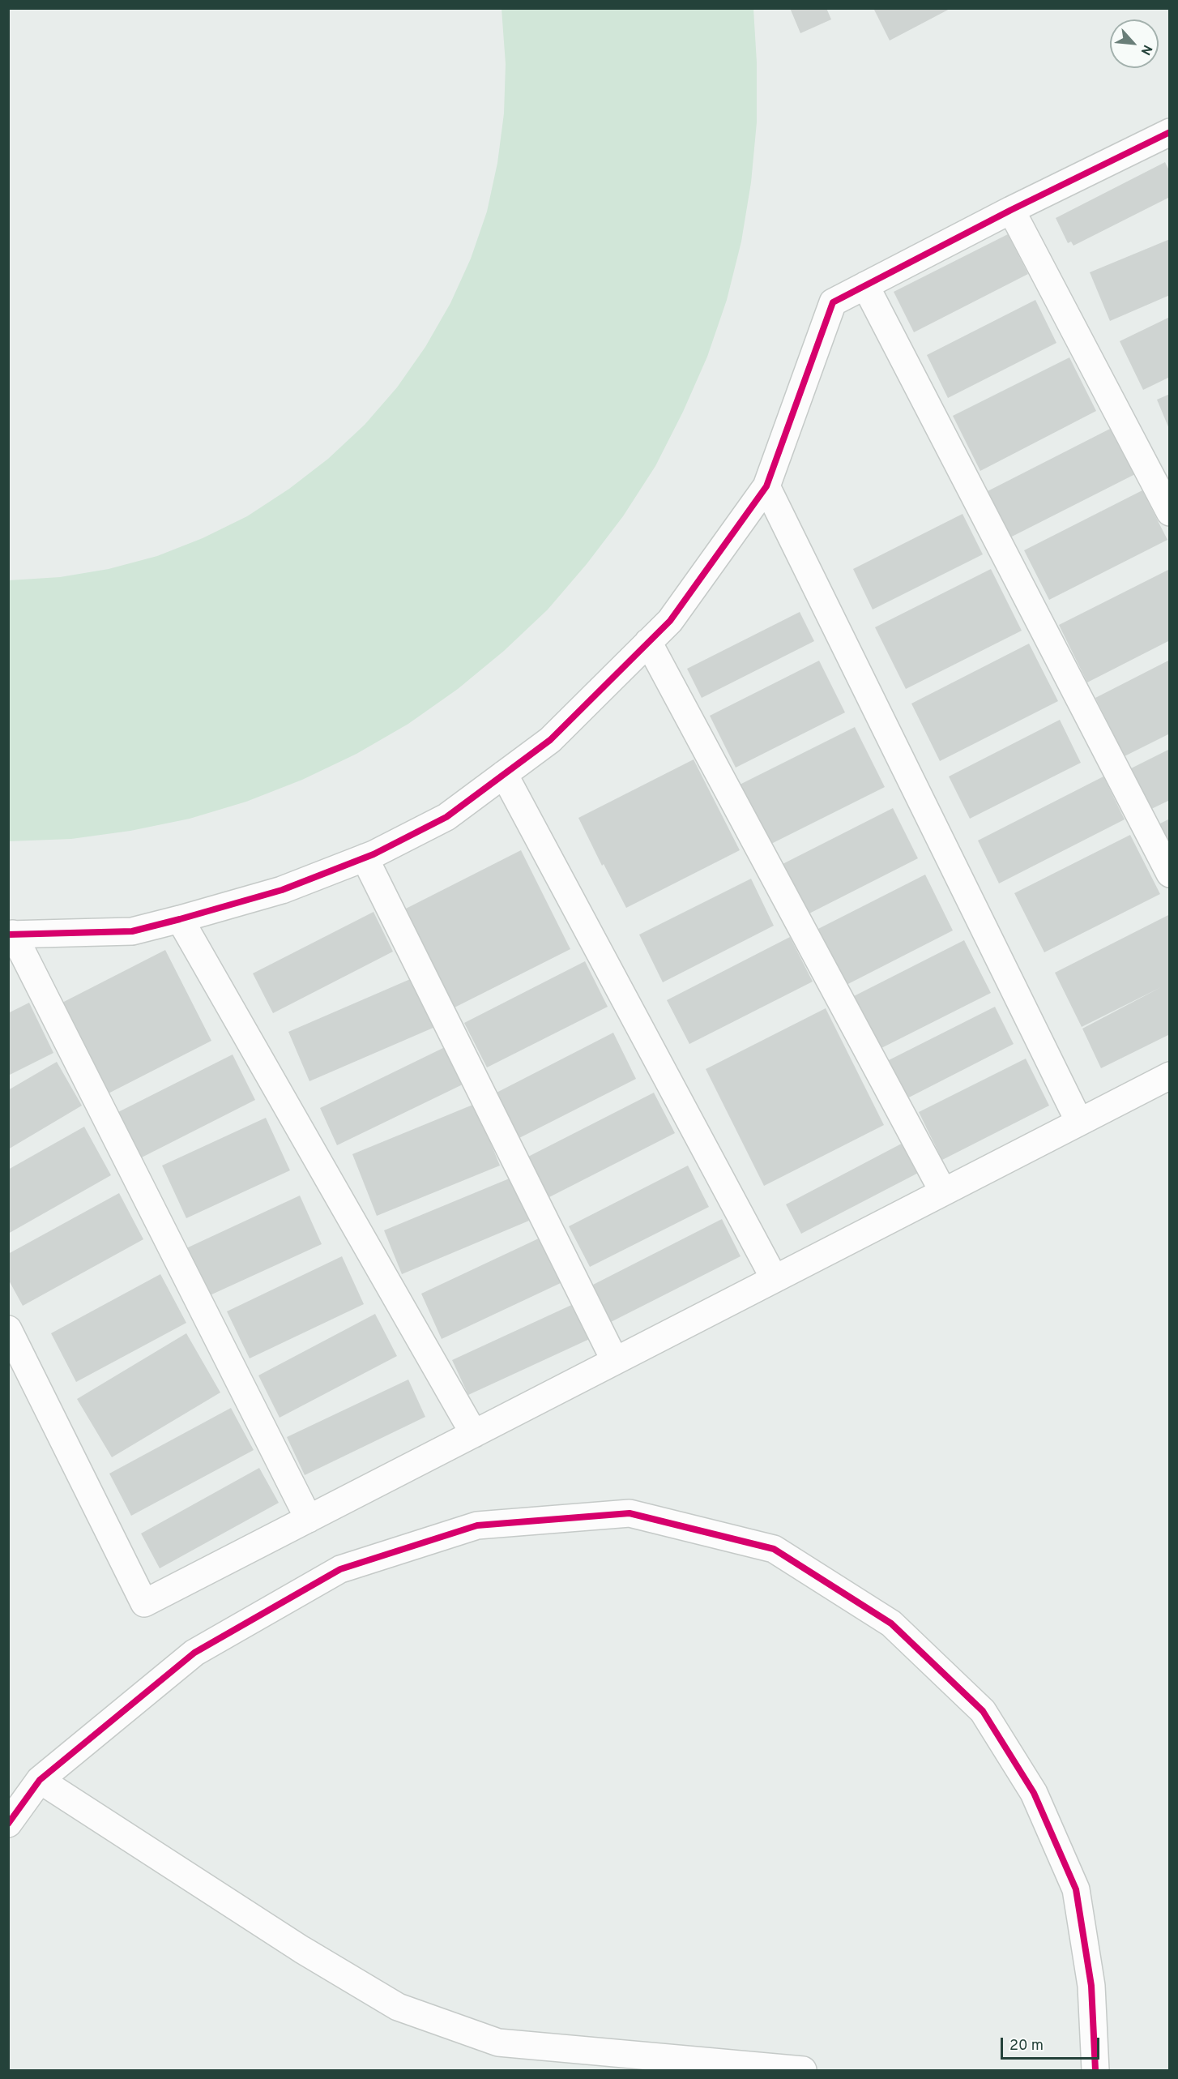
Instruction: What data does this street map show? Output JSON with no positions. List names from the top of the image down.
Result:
{
  "scale_bar": "20 m",
  "north": "bottom right"
}
